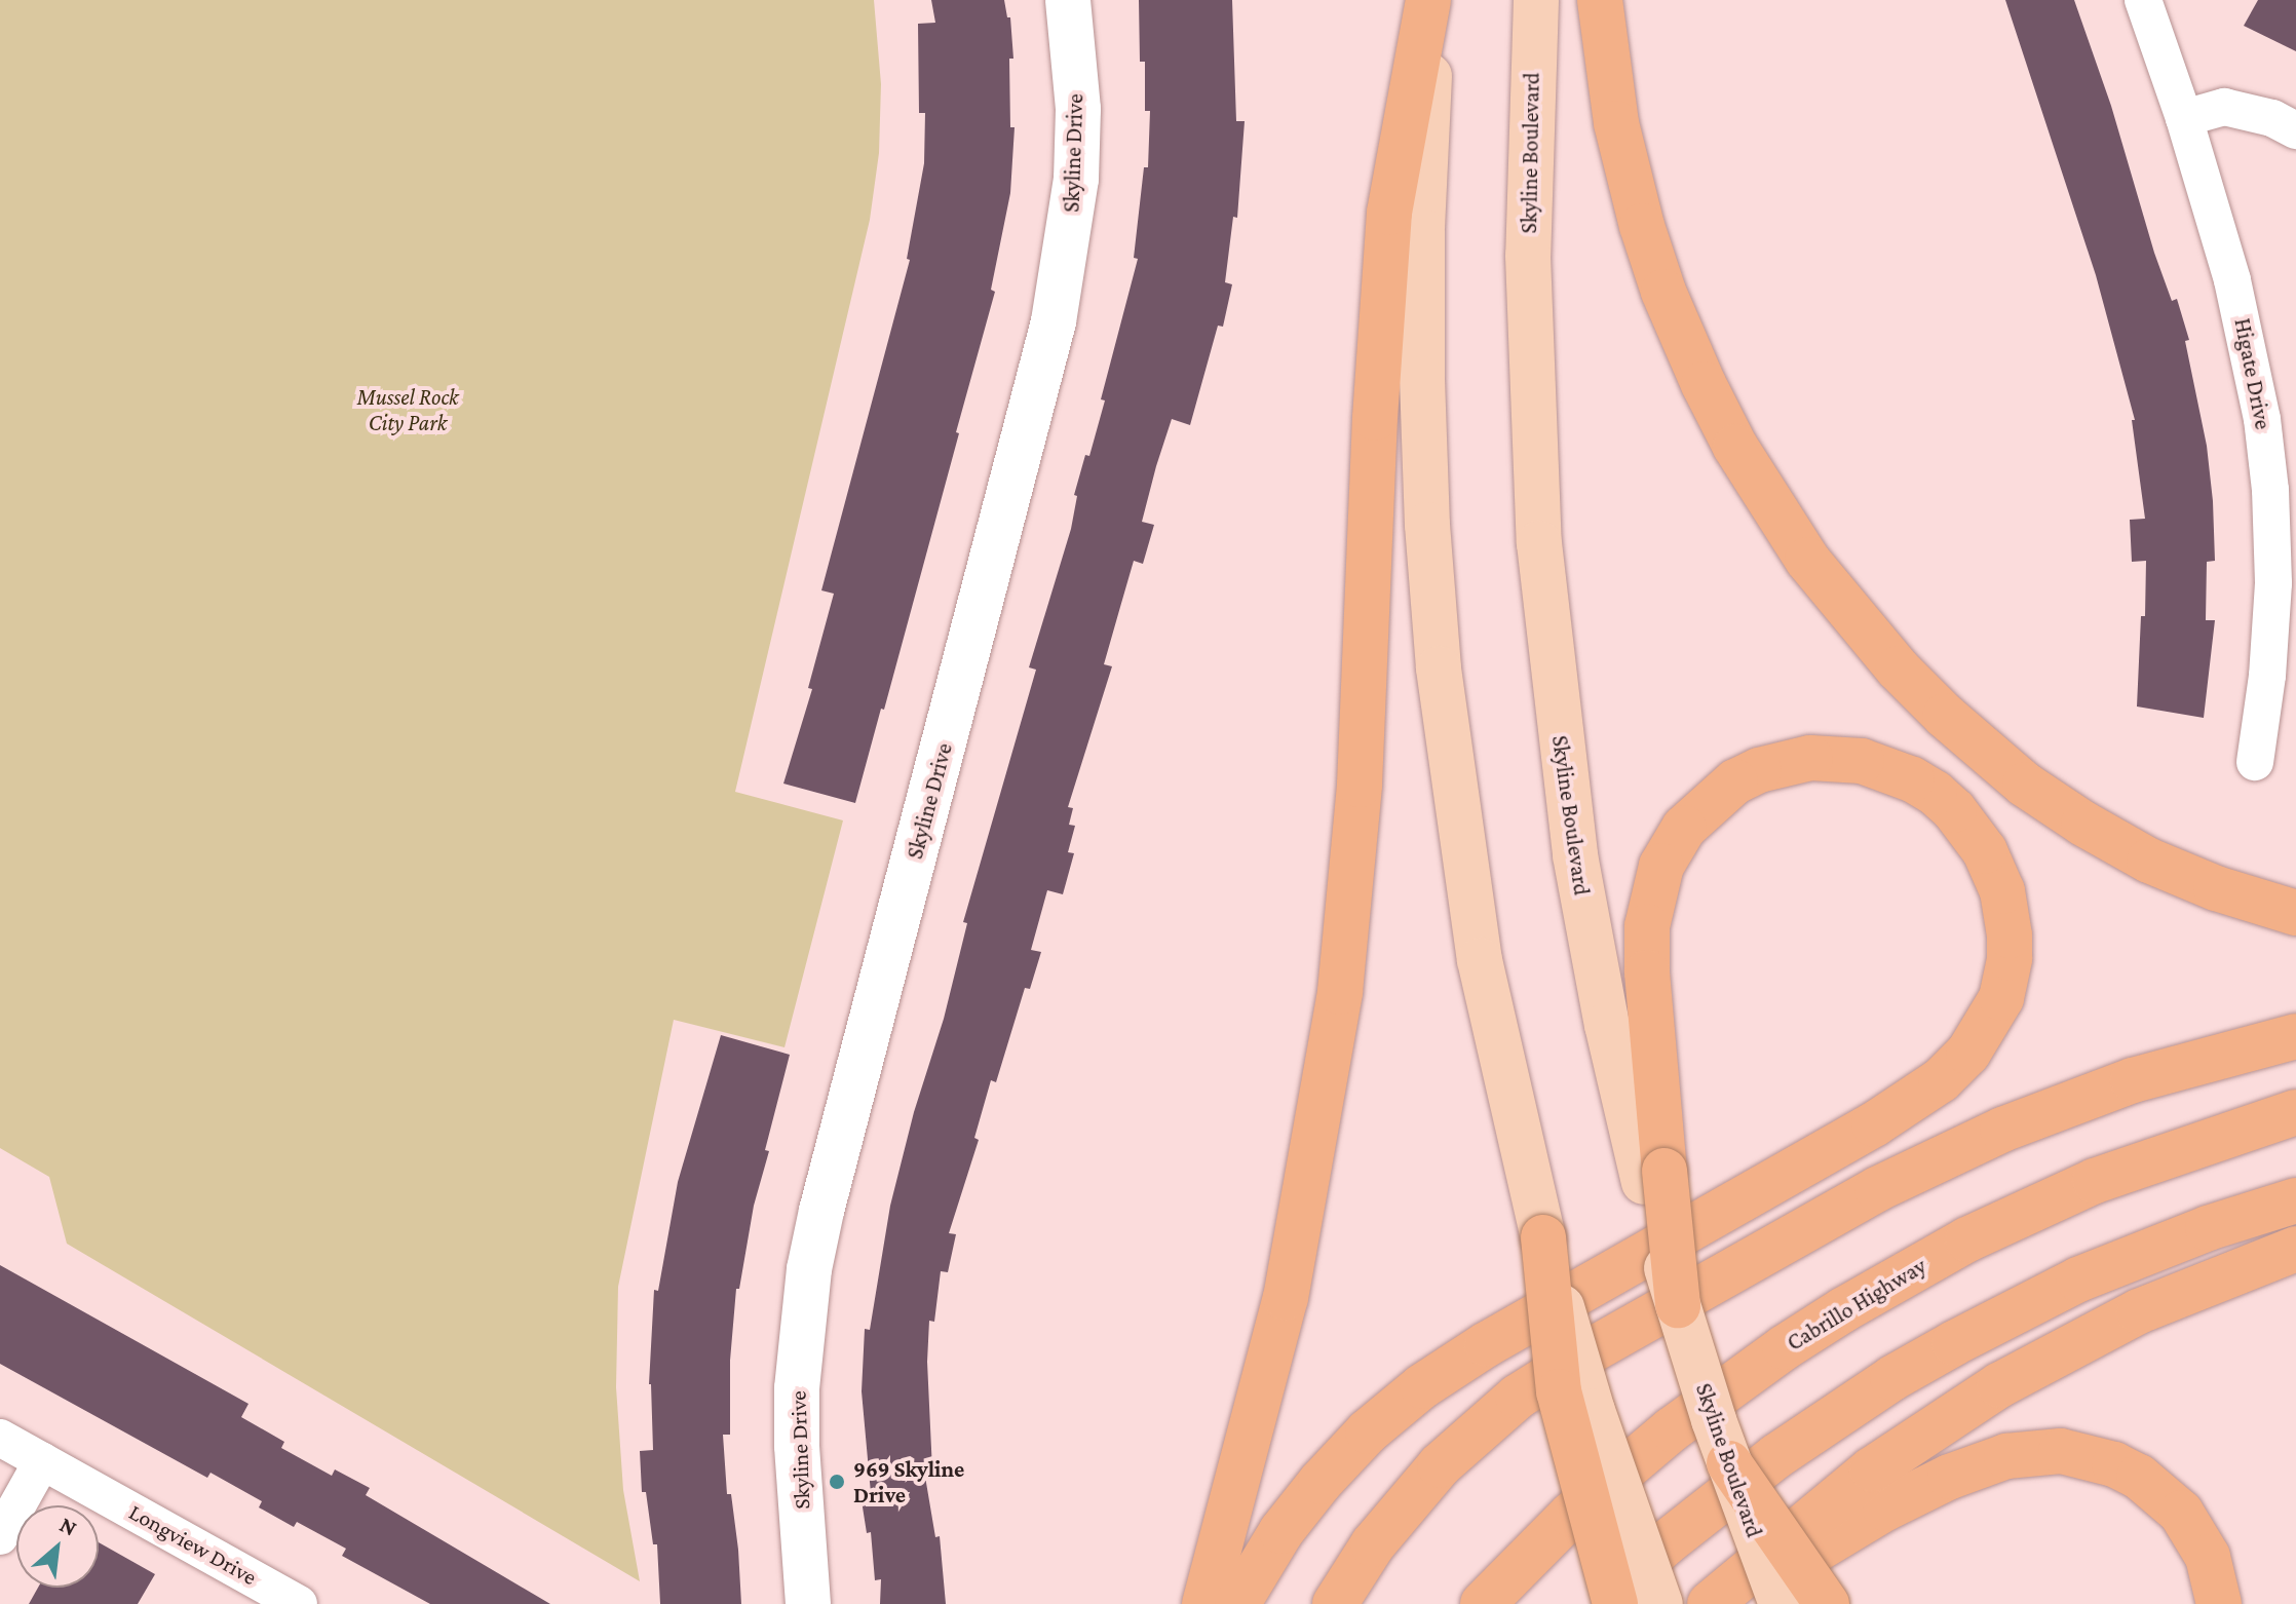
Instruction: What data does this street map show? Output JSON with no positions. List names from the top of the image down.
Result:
{
  "streets": {
    "highway": ["Cabrillo Highway"],
    "main road": ["Skyline Boulevard"],
    "street": ["Skyline Drive", "Higate Drive", "Longview Drive"]
  },
  "parks": ["Mussel Rock City Park"],
  "places": ["969 Skyline Drive"],
  "north": "top right"
}
